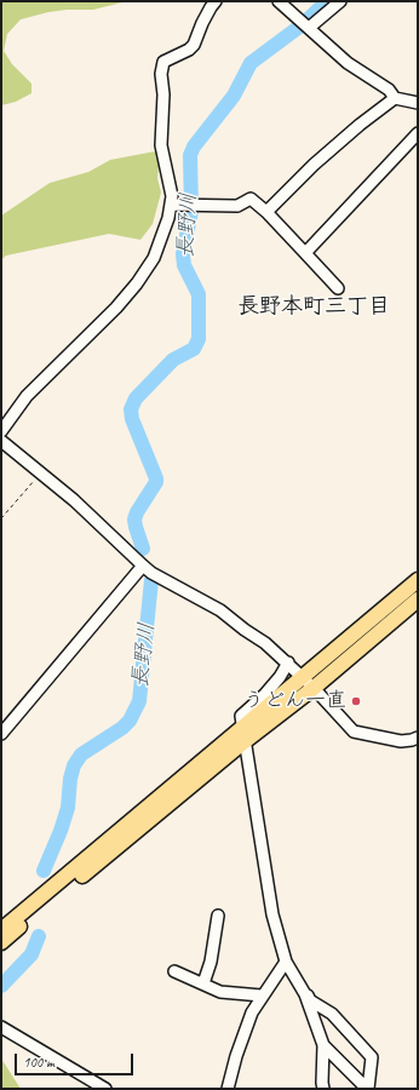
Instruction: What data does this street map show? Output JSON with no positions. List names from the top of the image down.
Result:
{
  "districts": ["長野本町三丁目"],
  "water": ["長野川"],
  "places": ["うどん一直"],
  "scale_bar": "100 m"
}
